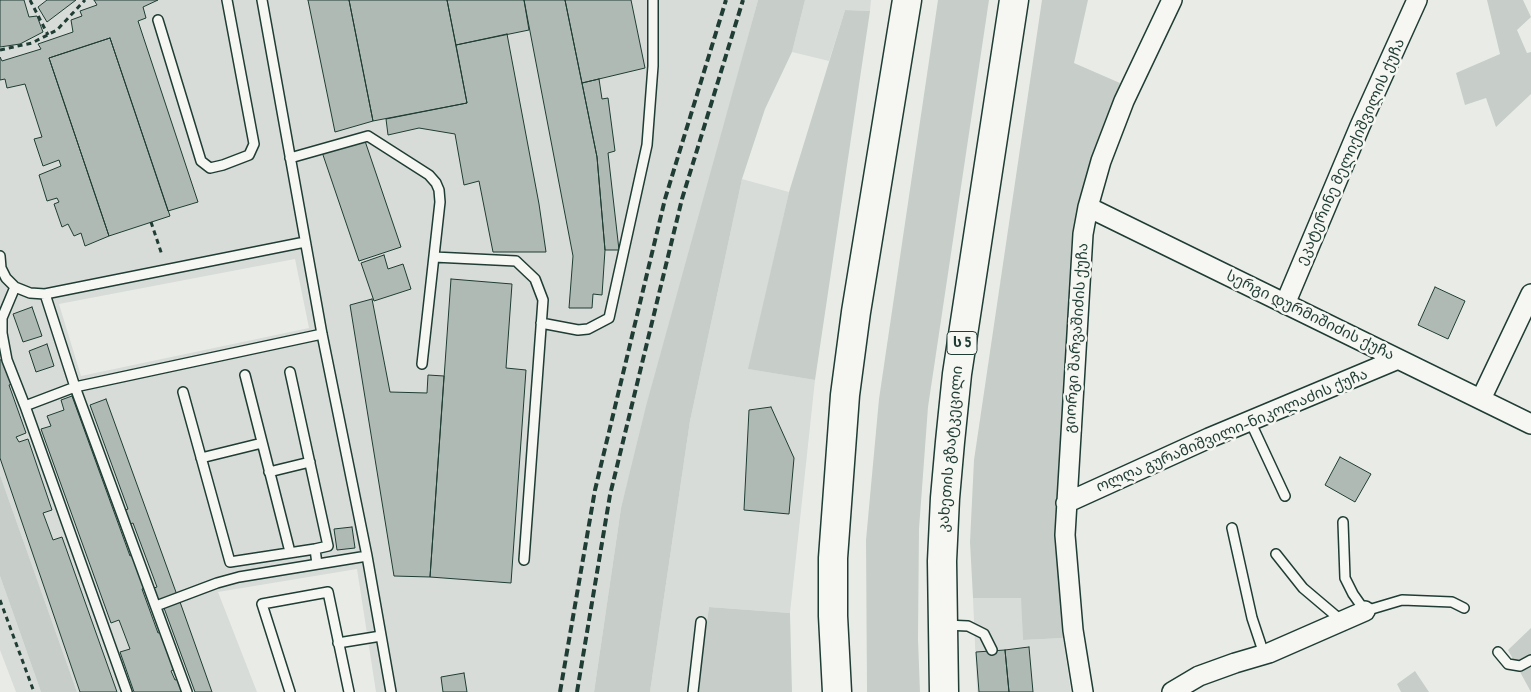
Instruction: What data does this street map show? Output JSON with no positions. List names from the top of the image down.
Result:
{
  "streets": {
    "highway": ["ს 5", "კახეთის გზატკეცილი"],
    "street": [
      "ეკატერინე მელიქიშვილის ქუჩა",
      "სერგი დურმიშიძის ქუჩა",
      "გიორგი შარვაშიძის ქუჩა",
      "ოლღა გურამიშვილი-ნიკოლაძის ქუჩა"
    ]
  },
  "crossings": [
    ["ეკატერინე მელიქიშვილის ქუჩა", "სერგი დურმიშიძის ქუჩა"],
    ["სერგი დურმიშიძის ქუჩა", "გიორგი შარვაშიძის ქუჩა"],
    ["სერგი დურმიშიძის ქუჩა", "ოლღა გურამიშვილი-ნიკოლაძის ქუჩა"],
    ["გიორგი შარვაშიძის ქუჩა", "ოლღა გურამიშვილი-ნიკოლაძის ქუჩა"]
  ]
}
